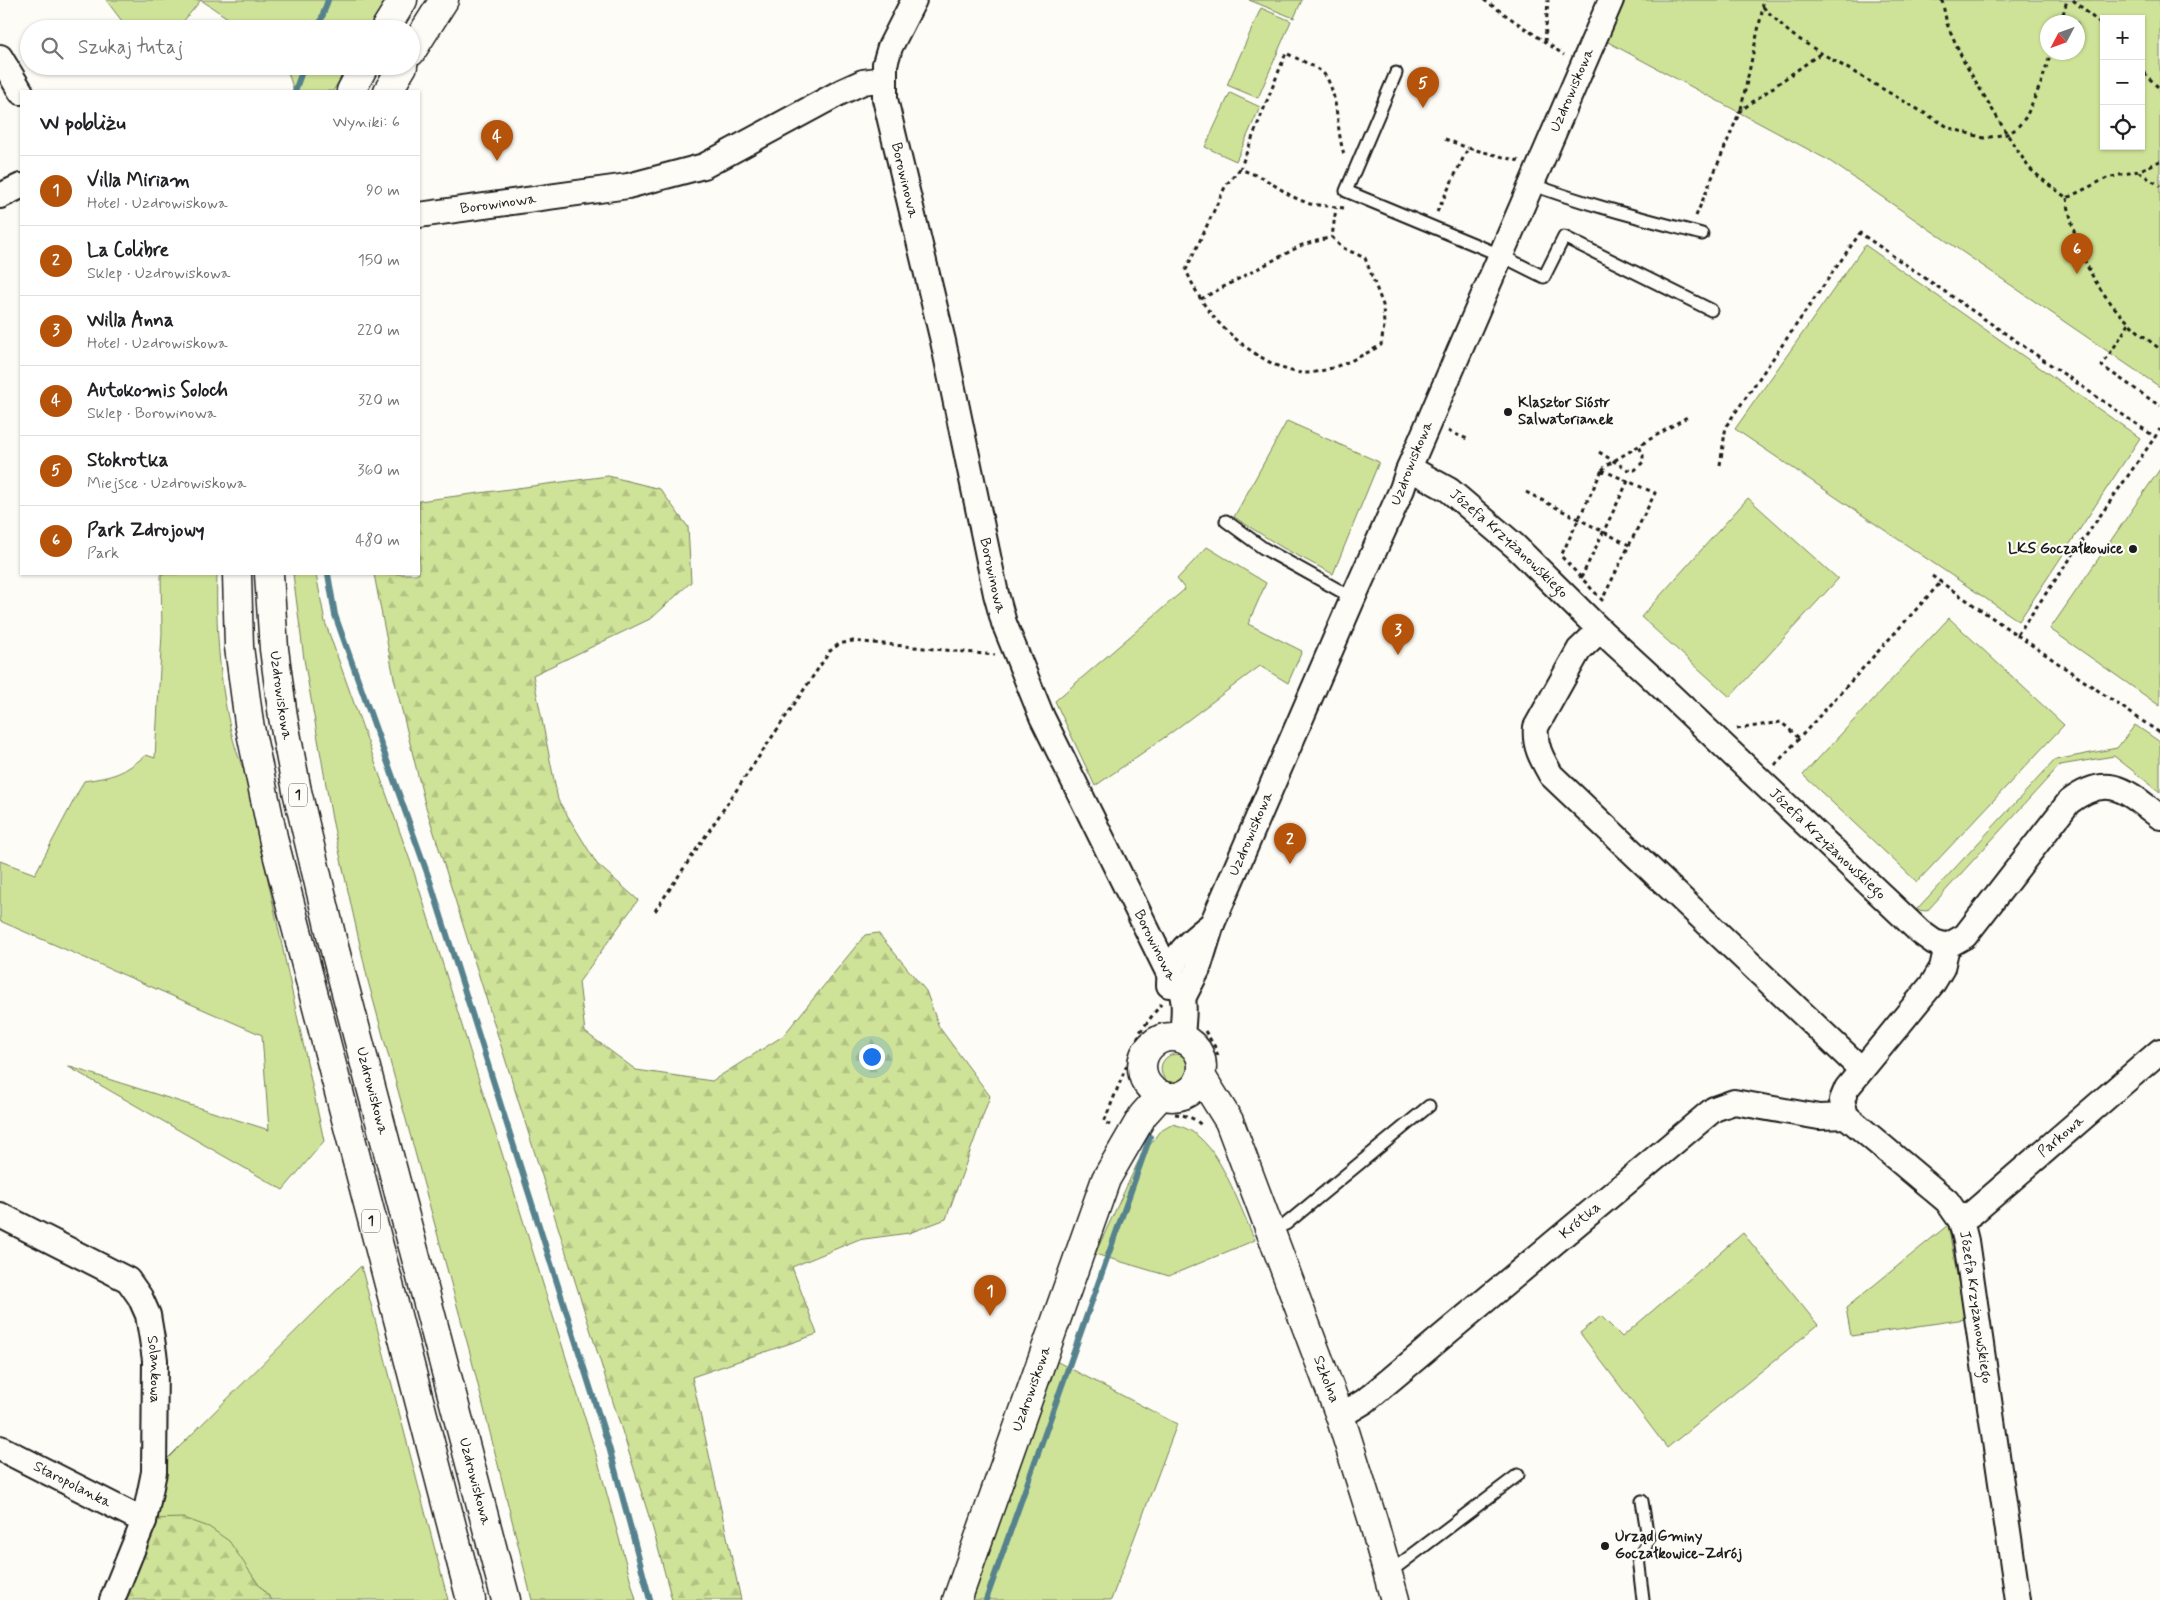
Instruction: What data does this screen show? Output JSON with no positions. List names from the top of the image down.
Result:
{
  "streets": {
    "main road": ["Uzdrowiskowa", "1", "Szkolna"],
    "street": [
      "Borowinowa",
      "Józefa Krzyżanowskiego",
      "Parkowa",
      "Krótka",
      "Solankowa",
      "Staropolanka"
    ]
  },
  "crossings": [
    ["Uzdrowiskowa", "Borowinowa"],
    ["Uzdrowiskowa", "Józefa Krzyżanowskiego"],
    ["Uzdrowiskowa", "Szkolna"],
    ["Borowinowa", "Szkolna"],
    ["Józefa Krzyżanowskiego", "Parkowa"],
    ["Józefa Krzyżanowskiego", "Krótka"],
    ["Krótka", "Szkolna"],
    ["Solankowa", "Staropolanka"]
  ],
  "places": ["Klasztor Sióstr Salwatorianek", "LKS Goczałkowice", "Urząd Gminy Goczałkowice-Zdrój"],
  "north": "bottom left",
  "page": {
    "map_buttons": ["+", "−"],
    "search": "Szukaj tutaj",
    "pins": [
      "5",
      "4",
      "6",
      "3",
      "2",
      "1"
    ],
    "heading": ["W pobliżu", "Wyniki: 6"],
    "list": [
      {
        "mark": "1",
        "name": "Villa Miriam",
        "note": "Hotel · Uzdrowiskowa",
        "value": "90 m"
      },
      {
        "mark": "2",
        "name": "La Colibre",
        "note": "Sklep · Uzdrowiskowa",
        "value": "150 m"
      },
      {
        "mark": "3",
        "name": "Willa Anna",
        "note": "Hotel · Uzdrowiskowa",
        "value": "220 m"
      },
      {
        "mark": "4",
        "name": "Autokomis Soloch",
        "note": "Sklep · Borowinowa",
        "value": "320 m"
      },
      {
        "mark": "5",
        "name": "Stokrotka",
        "note": "Miejsce · Uzdrowiskowa",
        "value": "360 m"
      },
      {
        "mark": "6",
        "name": "Park Zdrojowy",
        "note": "Park",
        "value": "480 m"
      }
    ]
  }
}
